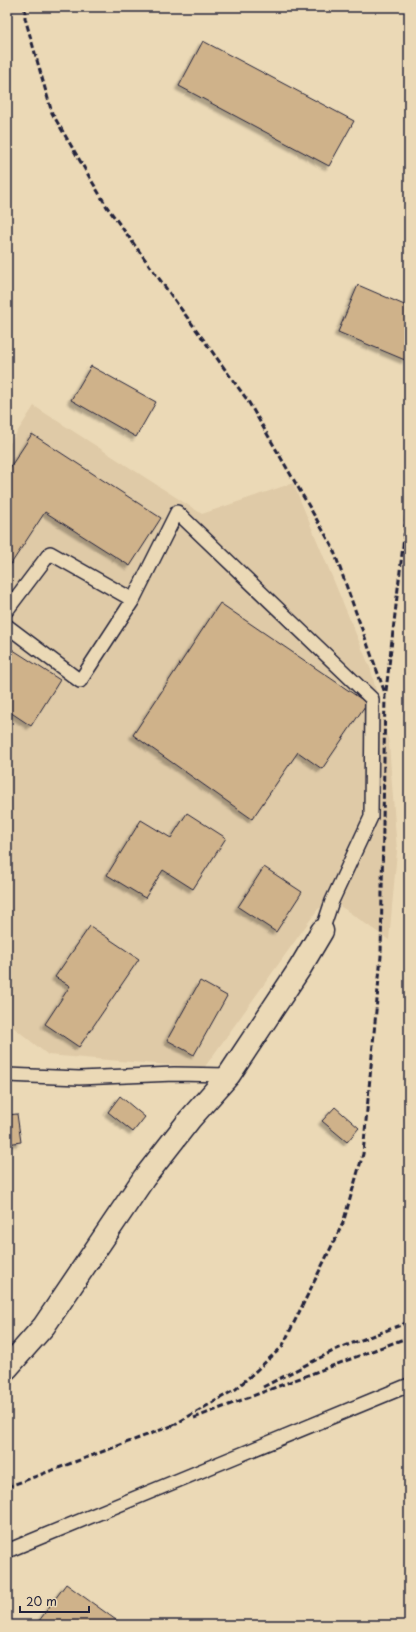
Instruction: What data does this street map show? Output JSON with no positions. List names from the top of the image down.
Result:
{
  "scale_bar": "20 m"
}
